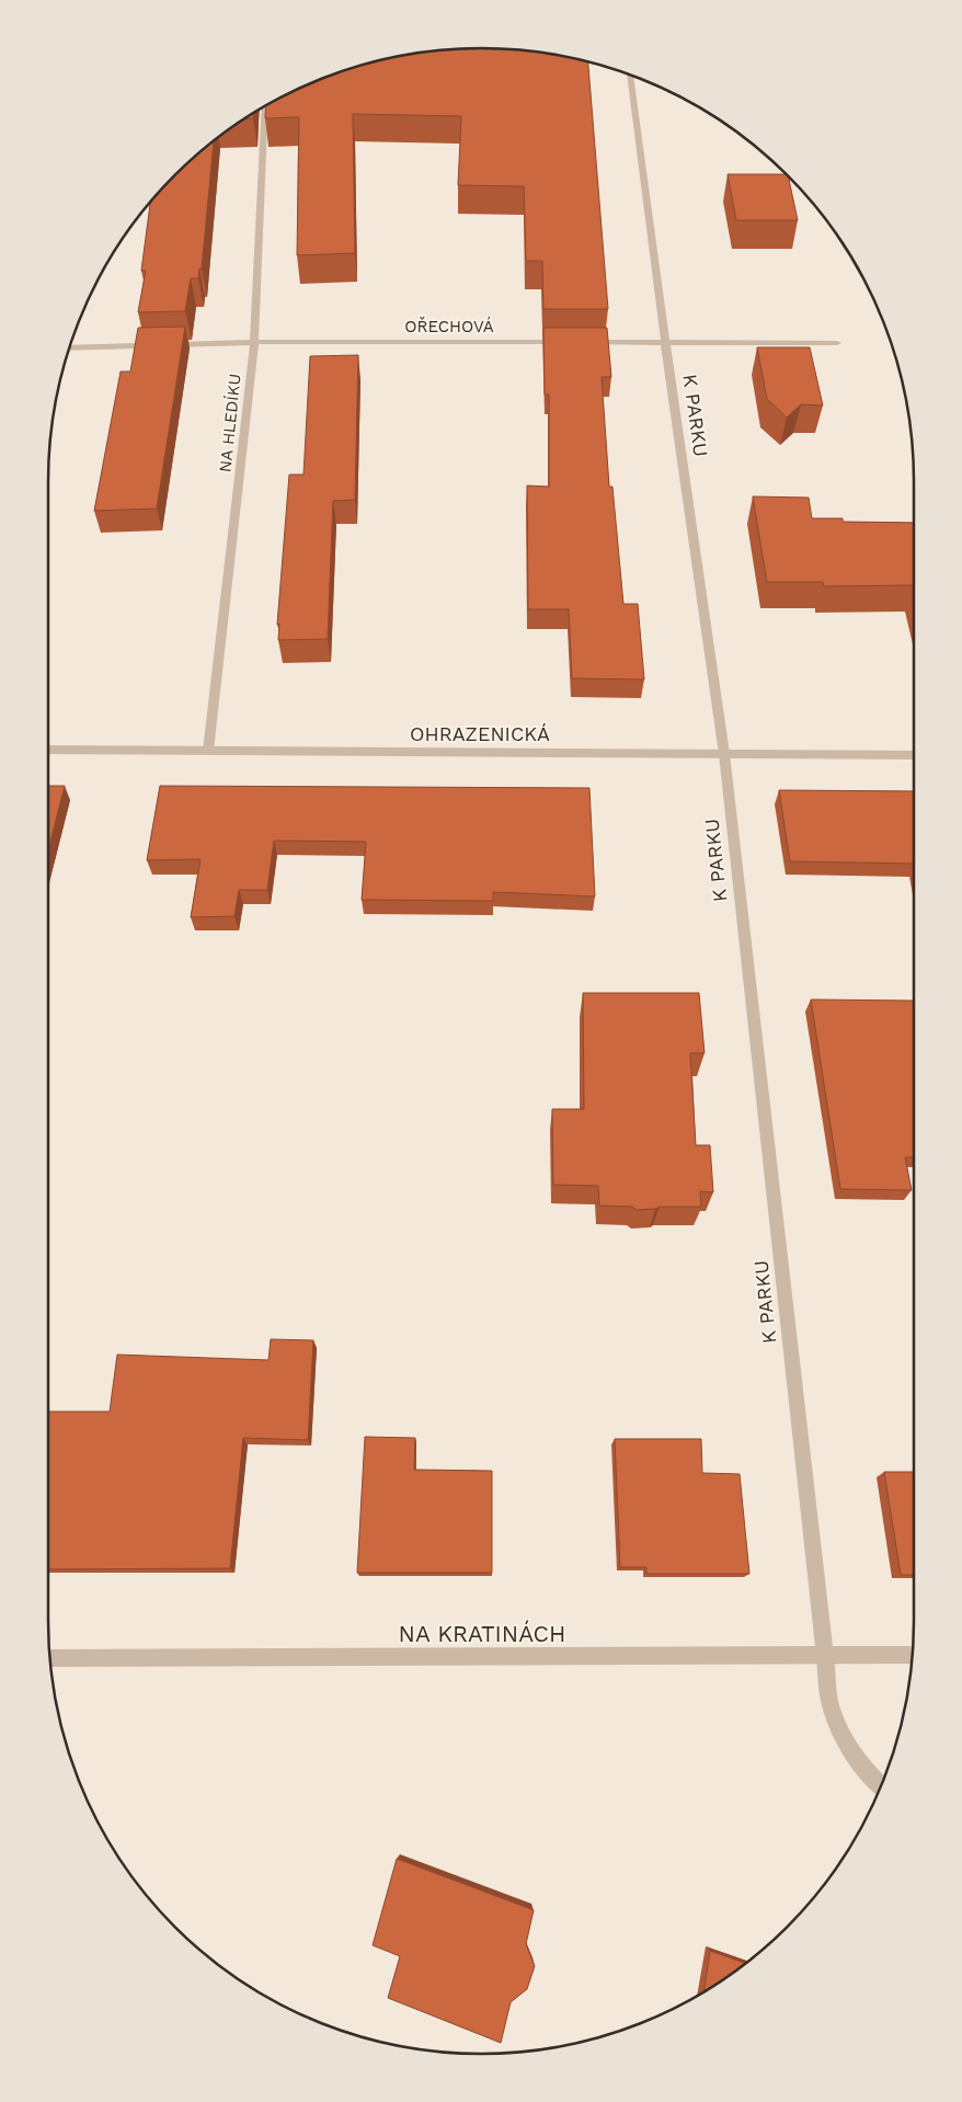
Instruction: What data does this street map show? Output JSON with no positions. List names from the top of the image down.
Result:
{
  "streets": {
    "street": [
      "OŘECHOVÁ",
      "K PARKU",
      "NA HLEDÍKU",
      "OHRAZENICKÁ",
      "NA KRATINÁCH"
    ]
  },
  "crossings": [
    ["OŘECHOVÁ", "NA HLEDÍKU"],
    ["K PARKU", "OHRAZENICKÁ"],
    ["K PARKU", "NA KRATINÁCH"],
    ["NA HLEDÍKU", "OHRAZENICKÁ"]
  ]
}
